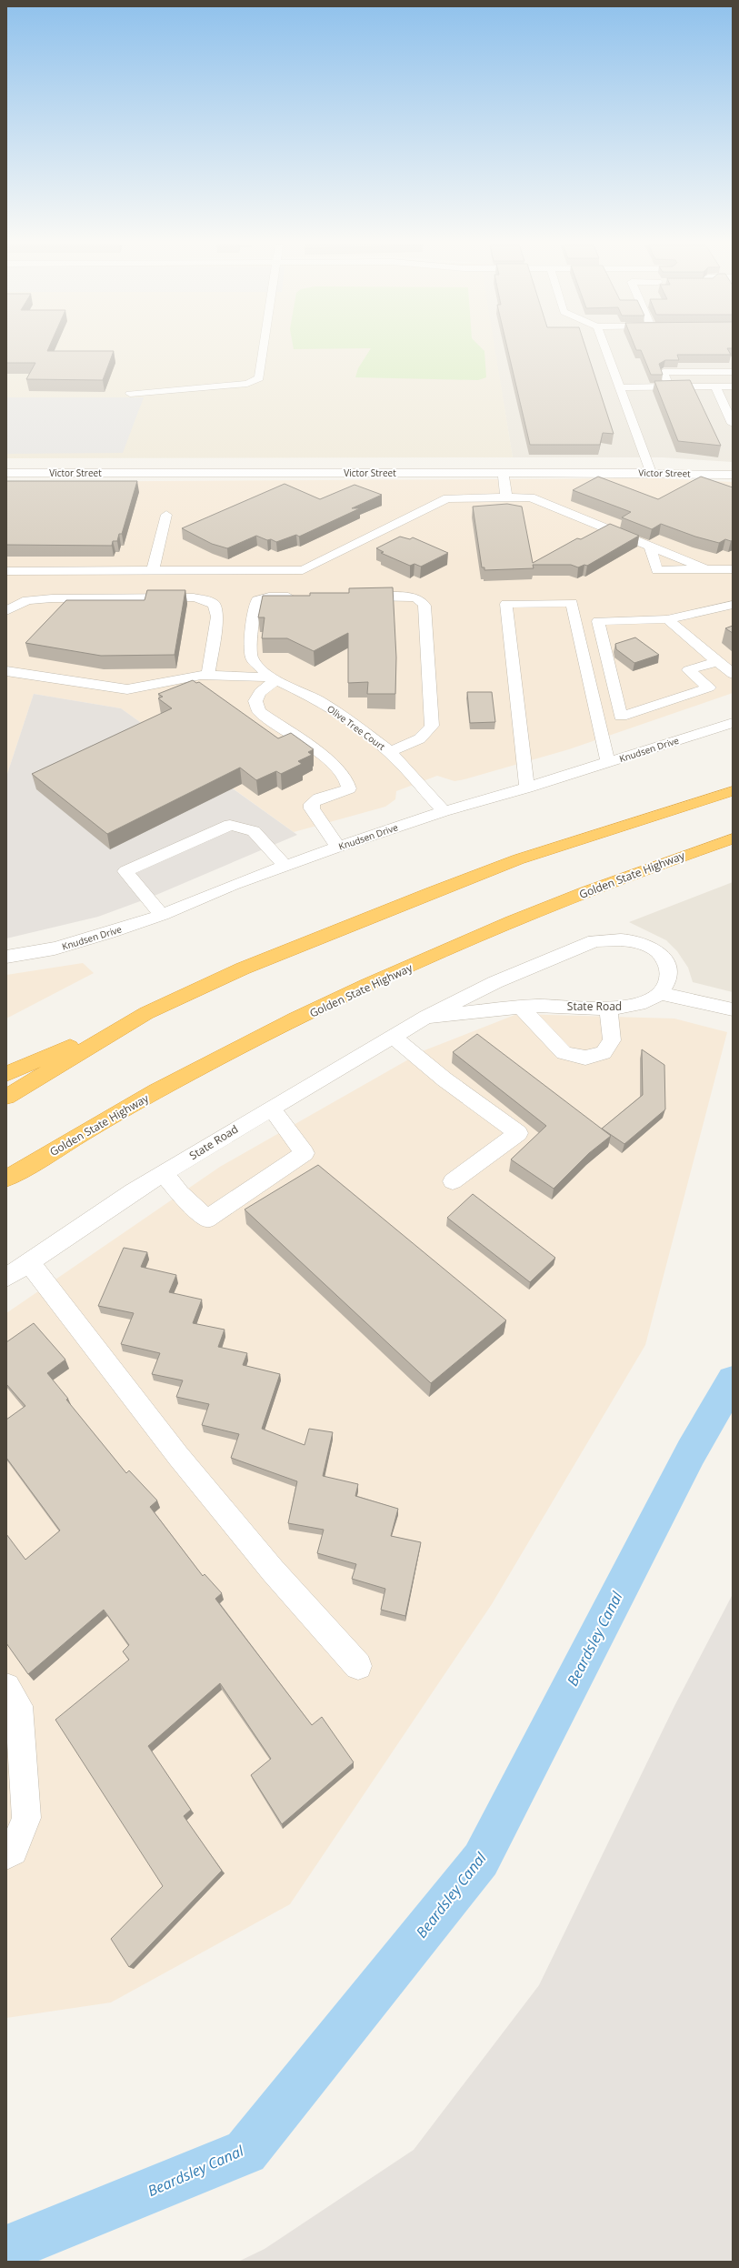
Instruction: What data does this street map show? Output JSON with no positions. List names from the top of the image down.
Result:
{
  "streets": {
    "highway": ["Golden State Highway"],
    "street": [
      "Victor Street",
      "Olive Tree Court",
      "Knudsen Drive",
      "State Road"
    ]
  },
  "crossings": [
    ["Olive Tree Court", "Knudsen Drive"]
  ],
  "water": ["Beardsley Canal"]
}
